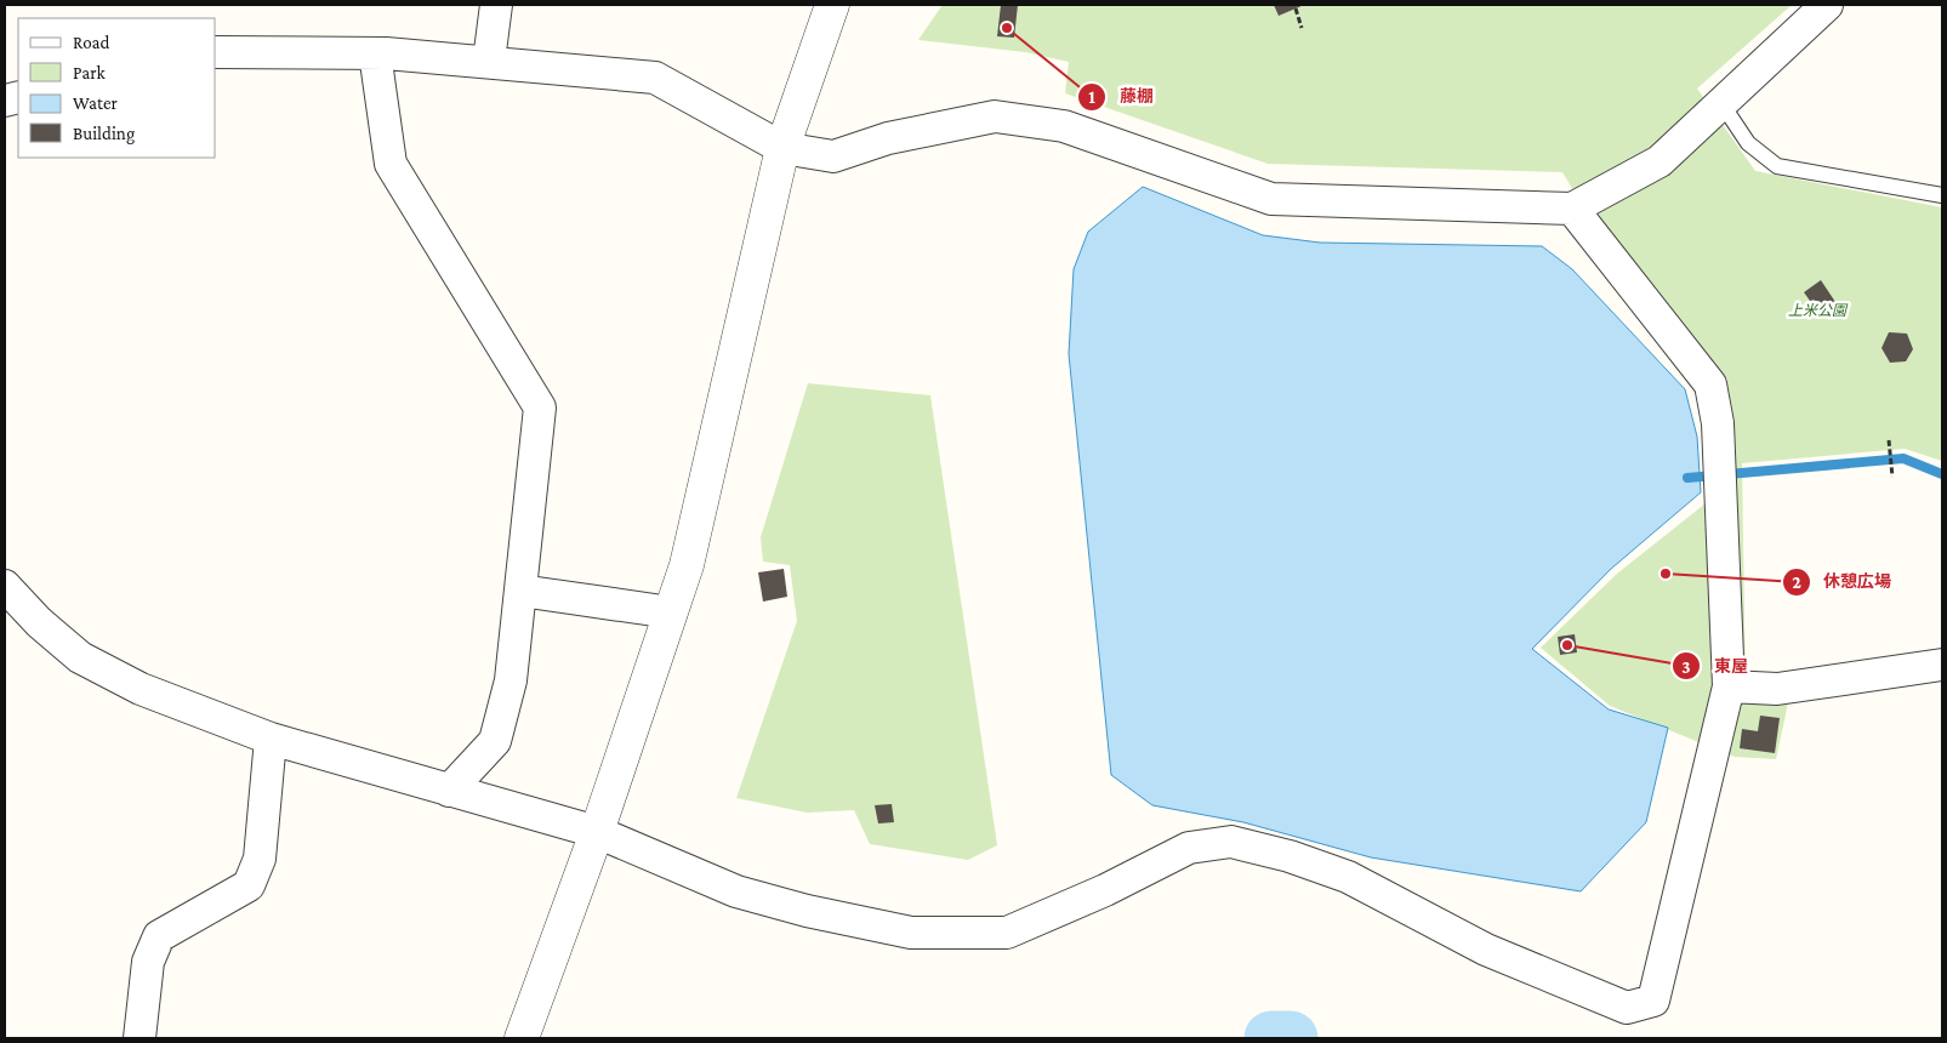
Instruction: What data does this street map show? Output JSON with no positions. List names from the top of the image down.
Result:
{
  "parks": ["上米公園"],
  "places": ["藤棚", "休憩広場", "東屋"],
  "legend": [
    "Road",
    "Park",
    "Water",
    "Building"
  ]
}
